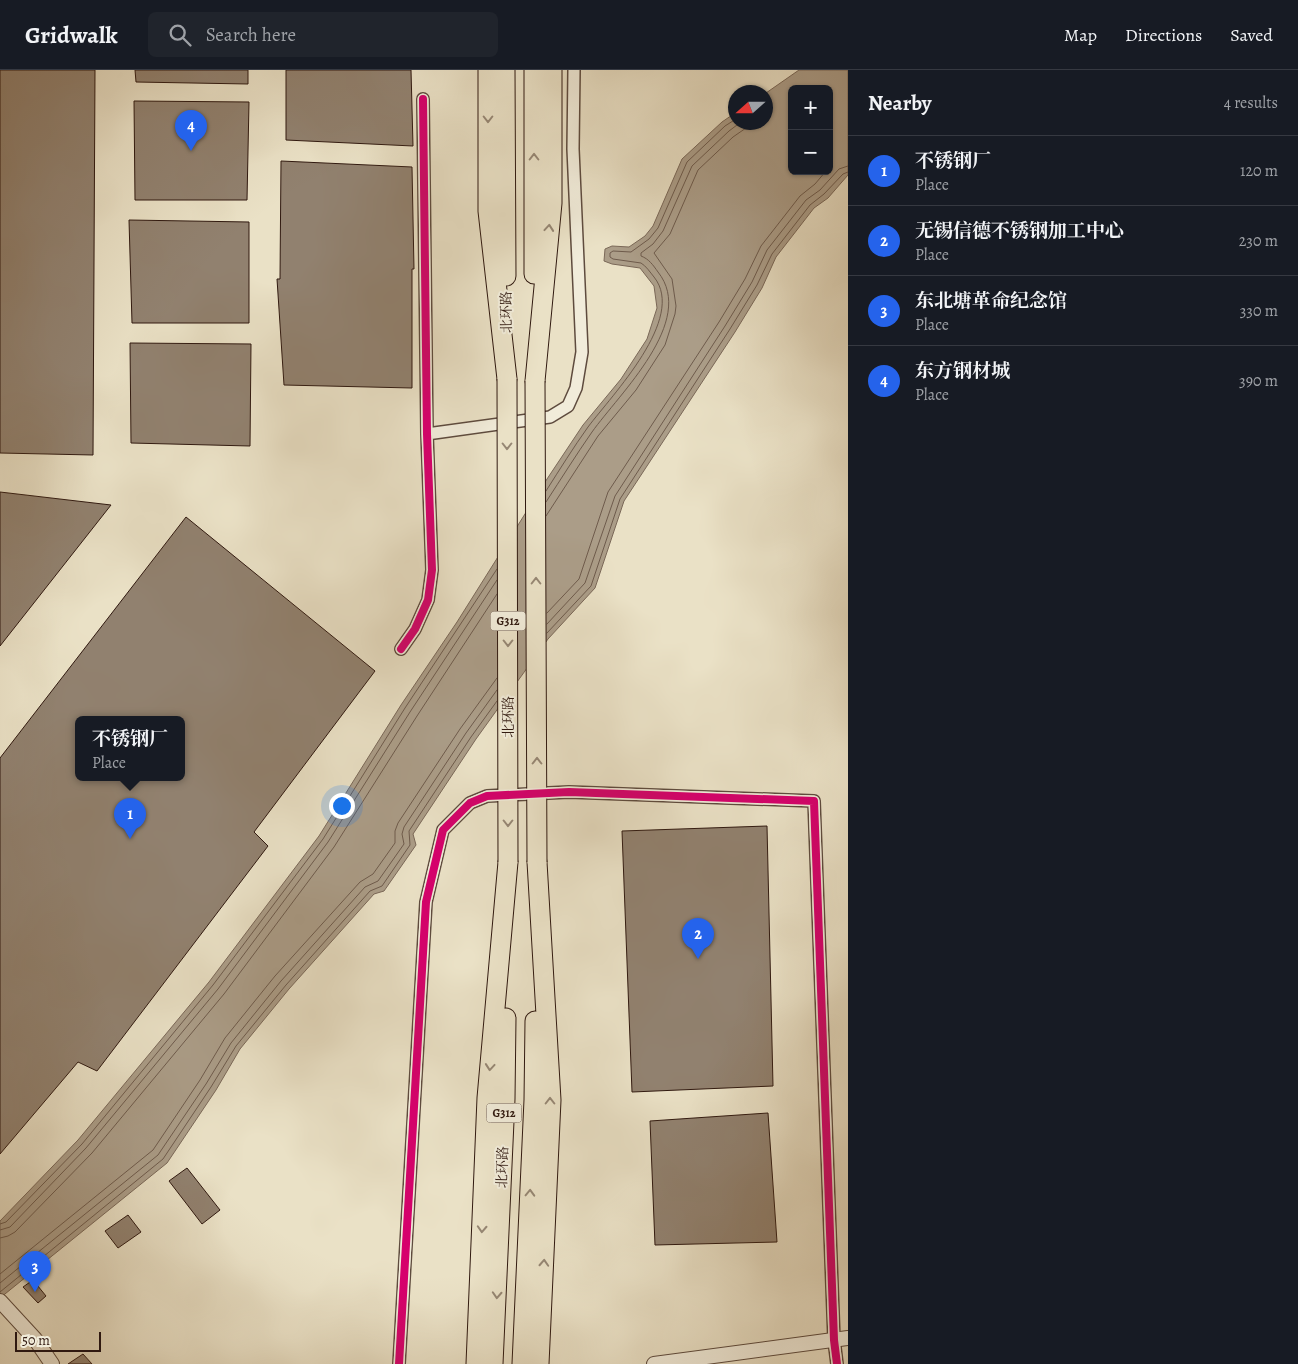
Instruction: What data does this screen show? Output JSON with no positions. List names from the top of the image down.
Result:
{
  "streets": {
    "highway": ["北环路", "G312"]
  },
  "scale_bar": "50 m",
  "north": "left",
  "page": {
    "header": "Gridwalk",
    "search": "Search here",
    "nav": ["Map", "Directions", "Saved"],
    "heading": ["Nearby", "4 results"],
    "map_buttons": ["+", "−"],
    "pins": [
      "4",
      "1",
      "2",
      "3"
    ],
    "list": [
      {
        "mark": "1",
        "name": "不锈钢厂",
        "note": "Place",
        "value": "120 m"
      },
      {
        "mark": "2",
        "name": "无锡信德不锈钢加工中心",
        "note": "Place",
        "value": "230 m"
      },
      {
        "mark": "3",
        "name": "东北塘革命纪念馆",
        "note": "Place",
        "value": "330 m"
      },
      {
        "mark": "4",
        "name": "东方钢材城",
        "note": "Place",
        "value": "390 m"
      }
    ],
    "popup": ["不锈钢厂", "Place"],
    "scale": "50 m"
  }
}
